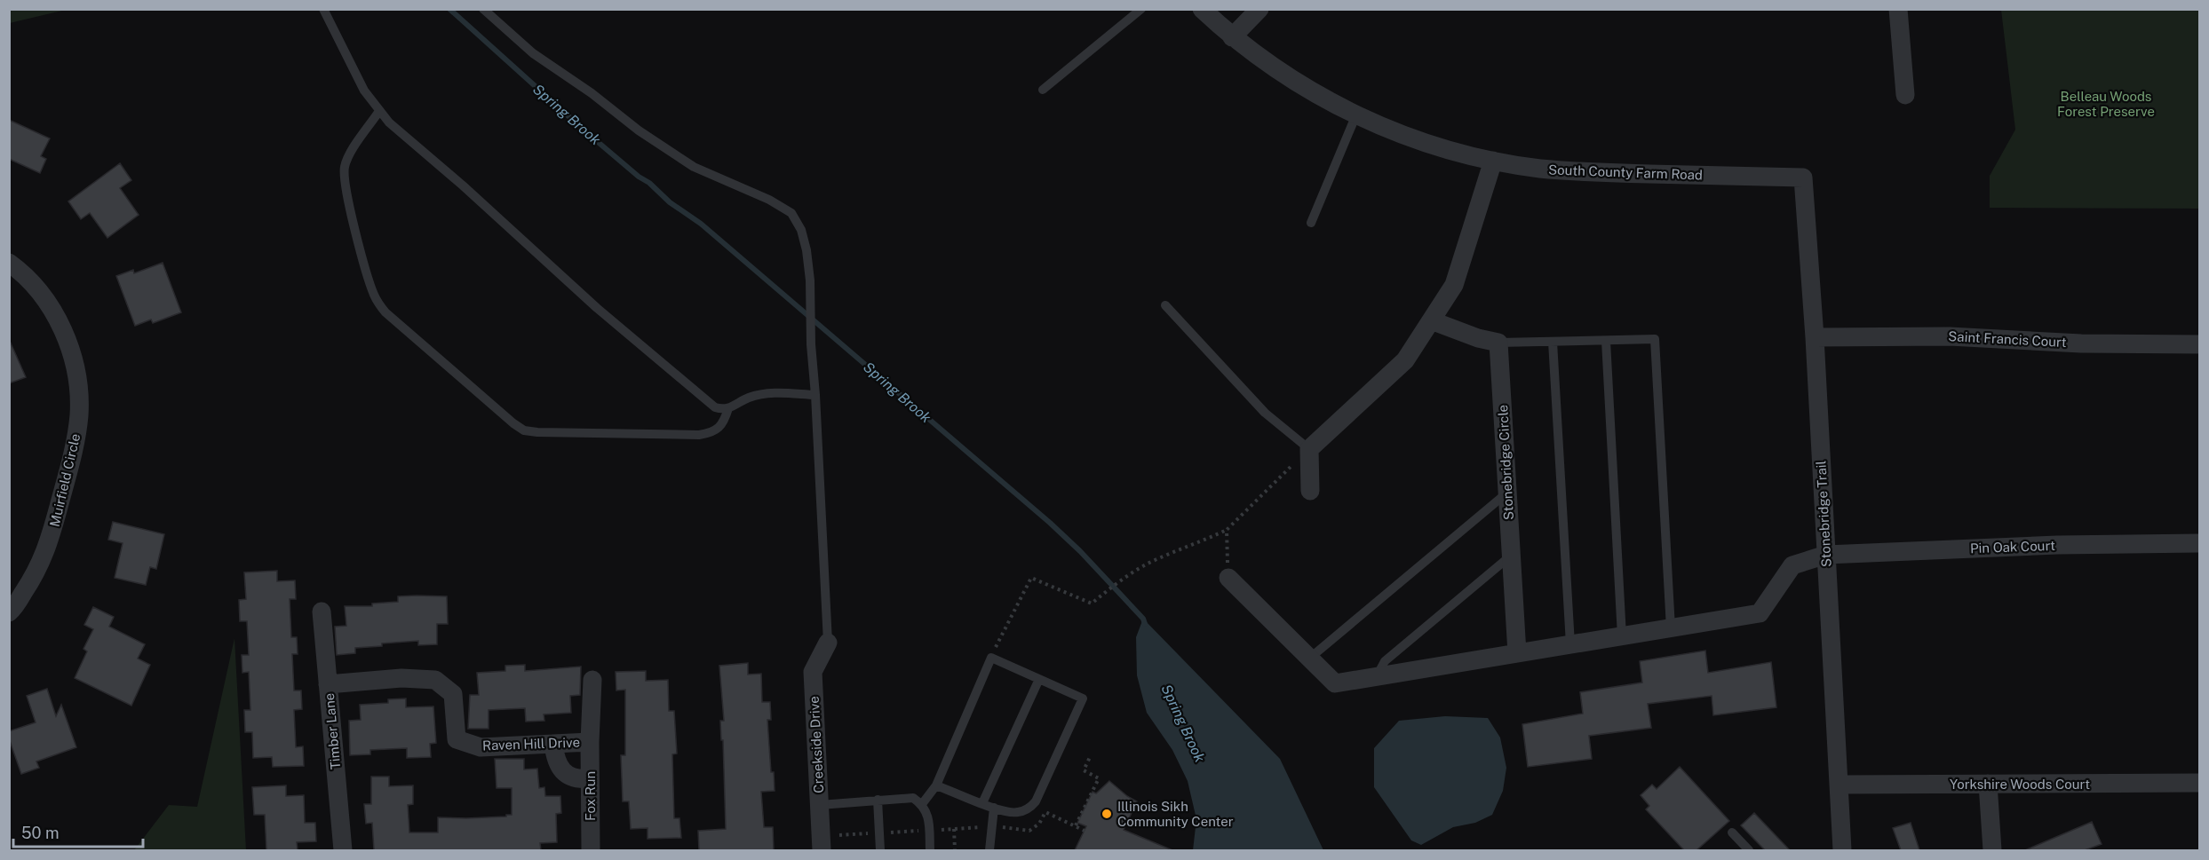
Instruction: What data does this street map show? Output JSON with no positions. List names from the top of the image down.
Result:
{
  "streets": {
    "street": [
      "South County Farm Road",
      "Saint Francis Court",
      "Stonebridge Circle",
      "Muirfield Circle",
      "Stonebridge Trail",
      "Pin Oak Court",
      "Timber Lane",
      "Raven Hill Drive",
      "Creekside Drive",
      "Yorkshire Woods Court",
      "Fox Run"
    ]
  },
  "crossings": [
    ["South County Farm Road", "Stonebridge Trail"],
    ["Saint Francis Court", "Stonebridge Trail"],
    ["Stonebridge Trail", "Pin Oak Court"],
    ["Stonebridge Trail", "Yorkshire Woods Court"],
    ["Timber Lane", "Raven Hill Drive"],
    ["Raven Hill Drive", "Fox Run"]
  ],
  "water": ["Spring Brook"],
  "parks": ["Belleau Woods Forest Preserve"],
  "places": ["Illinois Sikh Community Center"],
  "scale_bar": "50 m"
}
